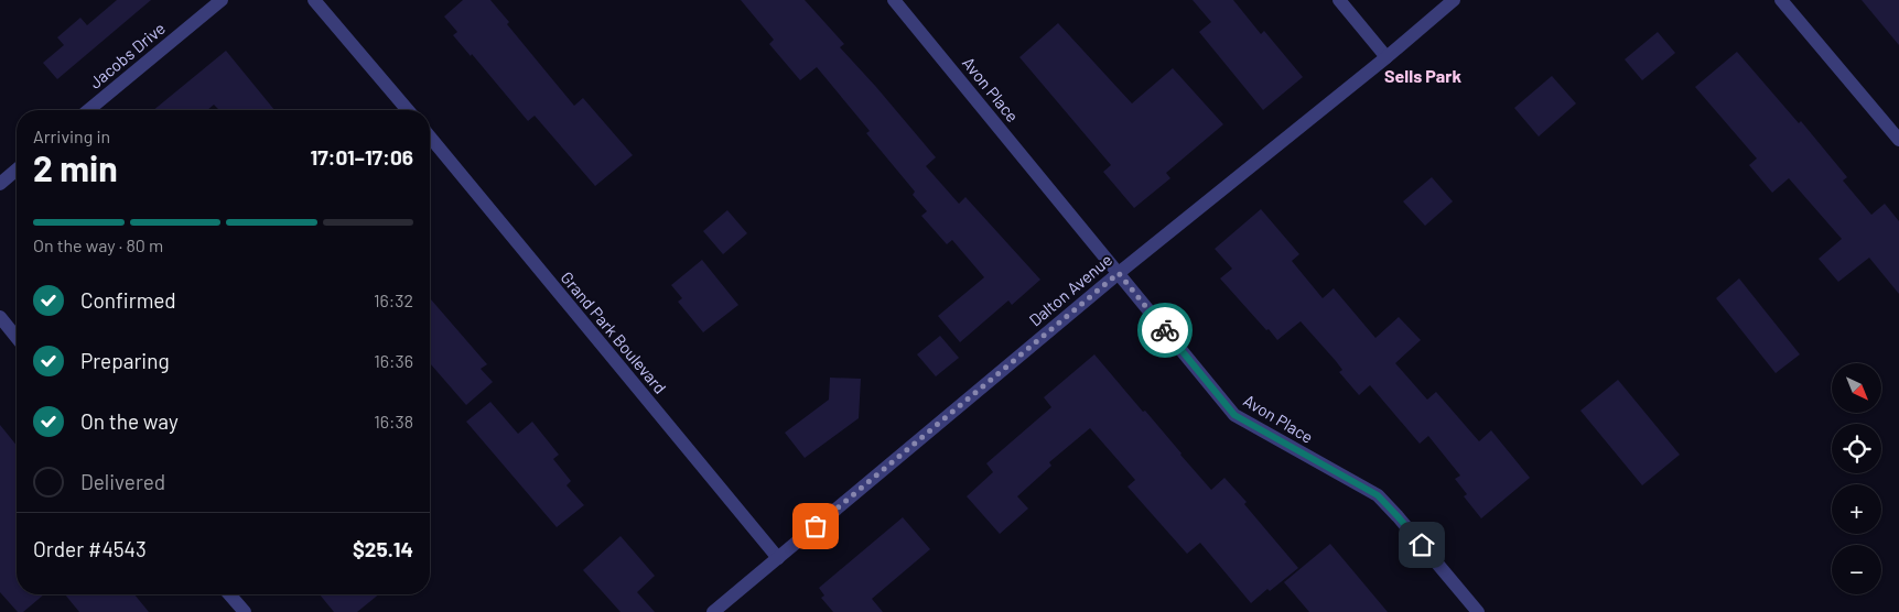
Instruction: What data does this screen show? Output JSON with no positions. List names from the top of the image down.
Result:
{
  "streets": {
    "street": [
      "Jacobs Drive",
      "Avon Place",
      "Dalton Avenue",
      "Grand Park Boulevard"
    ]
  },
  "crossings": [
    ["Avon Place", "Dalton Avenue"],
    ["Dalton Avenue", "Grand Park Boulevard"]
  ],
  "districts": ["Sells Park"],
  "north": "bottom right",
  "page": {
    "heading": ["2 min", "Arriving in", "17:01–17:06"],
    "panel": ["Order #4543", "$25.14"],
    "bar": "On the way · 80 m",
    "list": [
      ["Confirmed", "16:32"],
      ["Preparing", "16:36"],
      ["On the way", "16:38"],
      "Delivered"
    ],
    "map_buttons": ["+", "−"]
  }
}
